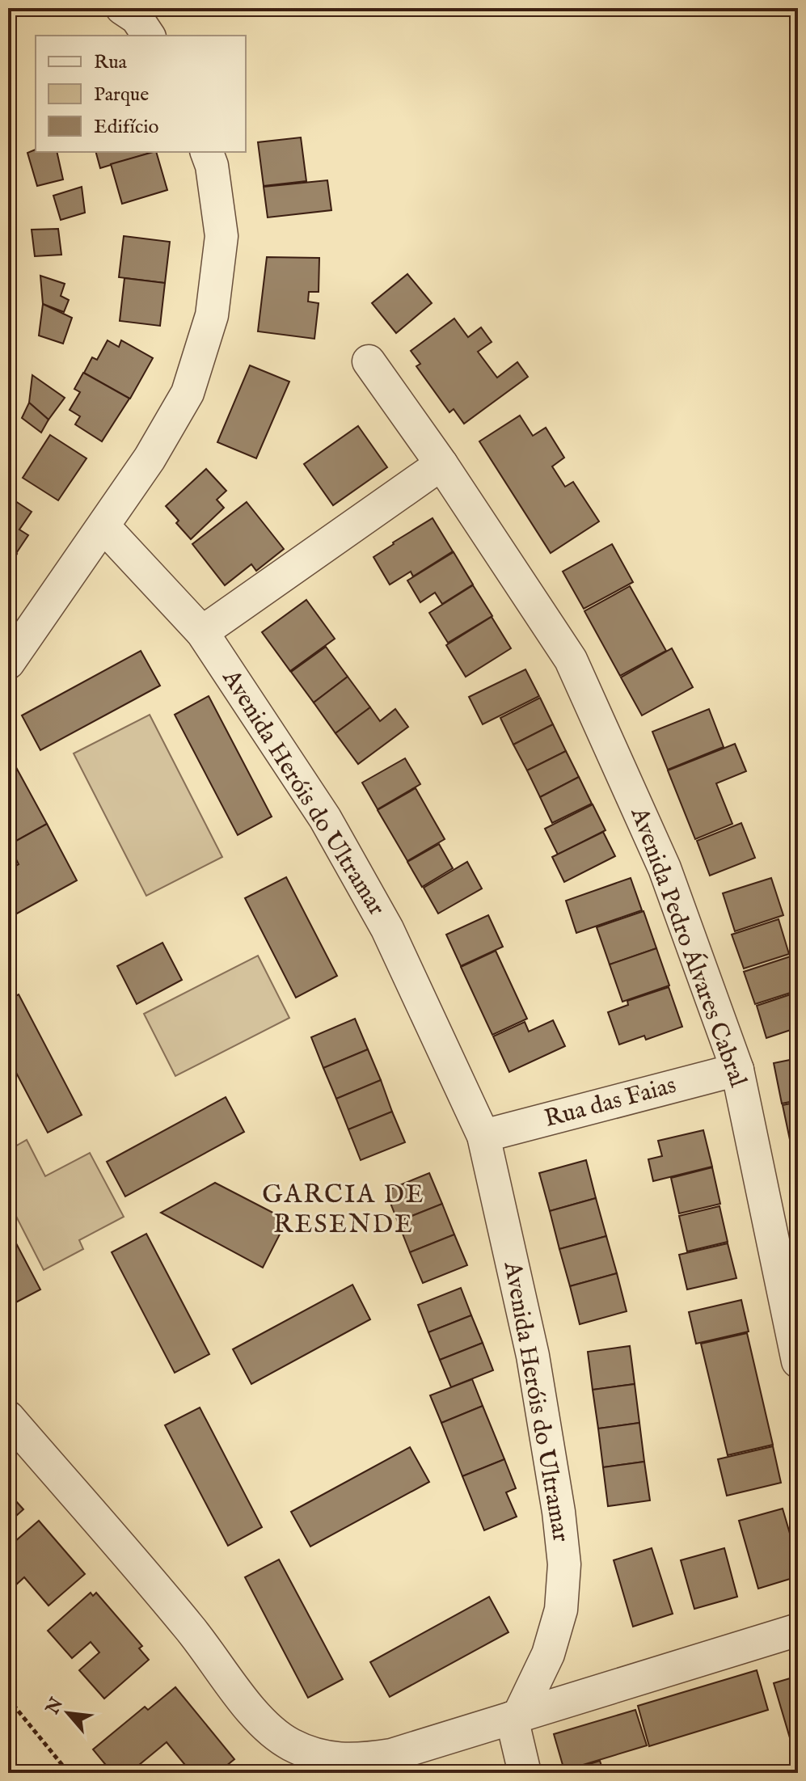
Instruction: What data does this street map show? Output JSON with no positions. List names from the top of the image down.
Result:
{
  "streets": {
    "street": ["Avenida Heróis do Ultramar", "Avenida Pedro Álvares Cabral", "Rua das Faias"]
  },
  "crossings": [
    ["Avenida Heróis do Ultramar", "Rua das Faias"],
    ["Avenida Pedro Álvares Cabral", "Rua das Faias"]
  ],
  "districts": ["GARCIA DE RESENDE"],
  "legend": ["Rua", "Parque", "Edifício"],
  "north": "top left"
}
